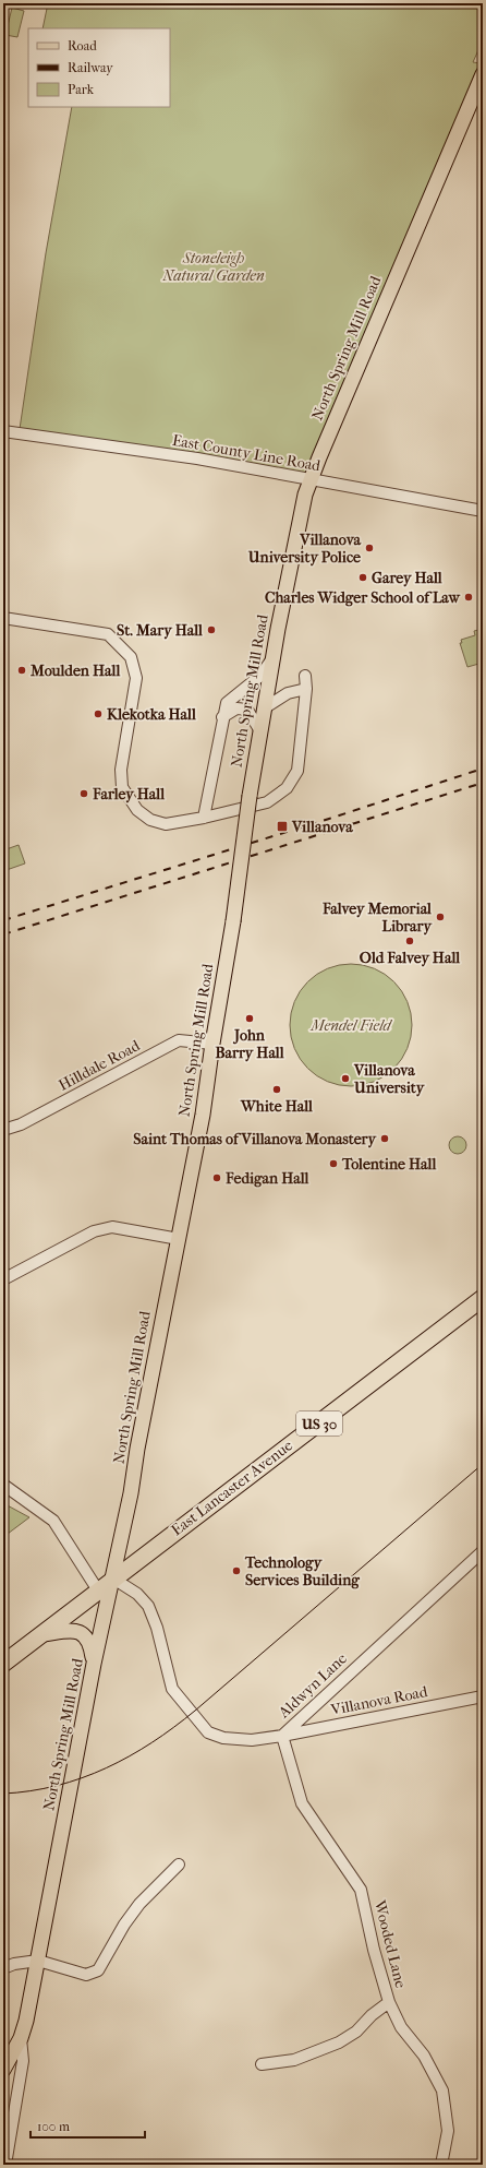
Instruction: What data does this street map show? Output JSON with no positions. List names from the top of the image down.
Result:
{
  "streets": {
    "highway": ["US 30", "East Lancaster Avenue"],
    "main road": ["North Spring Mill Road"],
    "street": [
      "East County Line Road",
      "Hilldale Road",
      "Aldwyn Lane",
      "Villanova Road",
      "Wooded Lane"
    ]
  },
  "crossings": [
    ["North Spring Mill Road", "East County Line Road"],
    ["North Spring Mill Road", "Hilldale Road"],
    ["North Spring Mill Road", "East Lancaster Avenue"],
    ["North Spring Mill Road", "Aldwyn Lane"],
    ["East Lancaster Avenue", "Aldwyn Lane"],
    ["Aldwyn Lane", "Villanova Road"],
    ["Aldwyn Lane", "Wooded Lane"],
    ["Villanova Road", "Wooded Lane"]
  ],
  "parks": ["Stoneleigh Natural Garden", "Mendel Field"],
  "places": {
    "other": [
      "Villanova University Police",
      "Garey Hall",
      "Charles Widger School of Law",
      "St. Mary Hall",
      "Moulden Hall",
      "Klekotka Hall",
      "Farley Hall",
      "Falvey Memorial Library",
      "Old Falvey Hall",
      "John Barry Hall",
      "Villanova University",
      "White Hall",
      "Saint Thomas of Villanova Monastery",
      "Tolentine Hall",
      "Fedigan Hall",
      "Technology Services Building"
    ],
    "transit": ["Villanova"]
  },
  "legend": ["Road", "Railway", "Park"],
  "scale_bar": "100 m"
}
